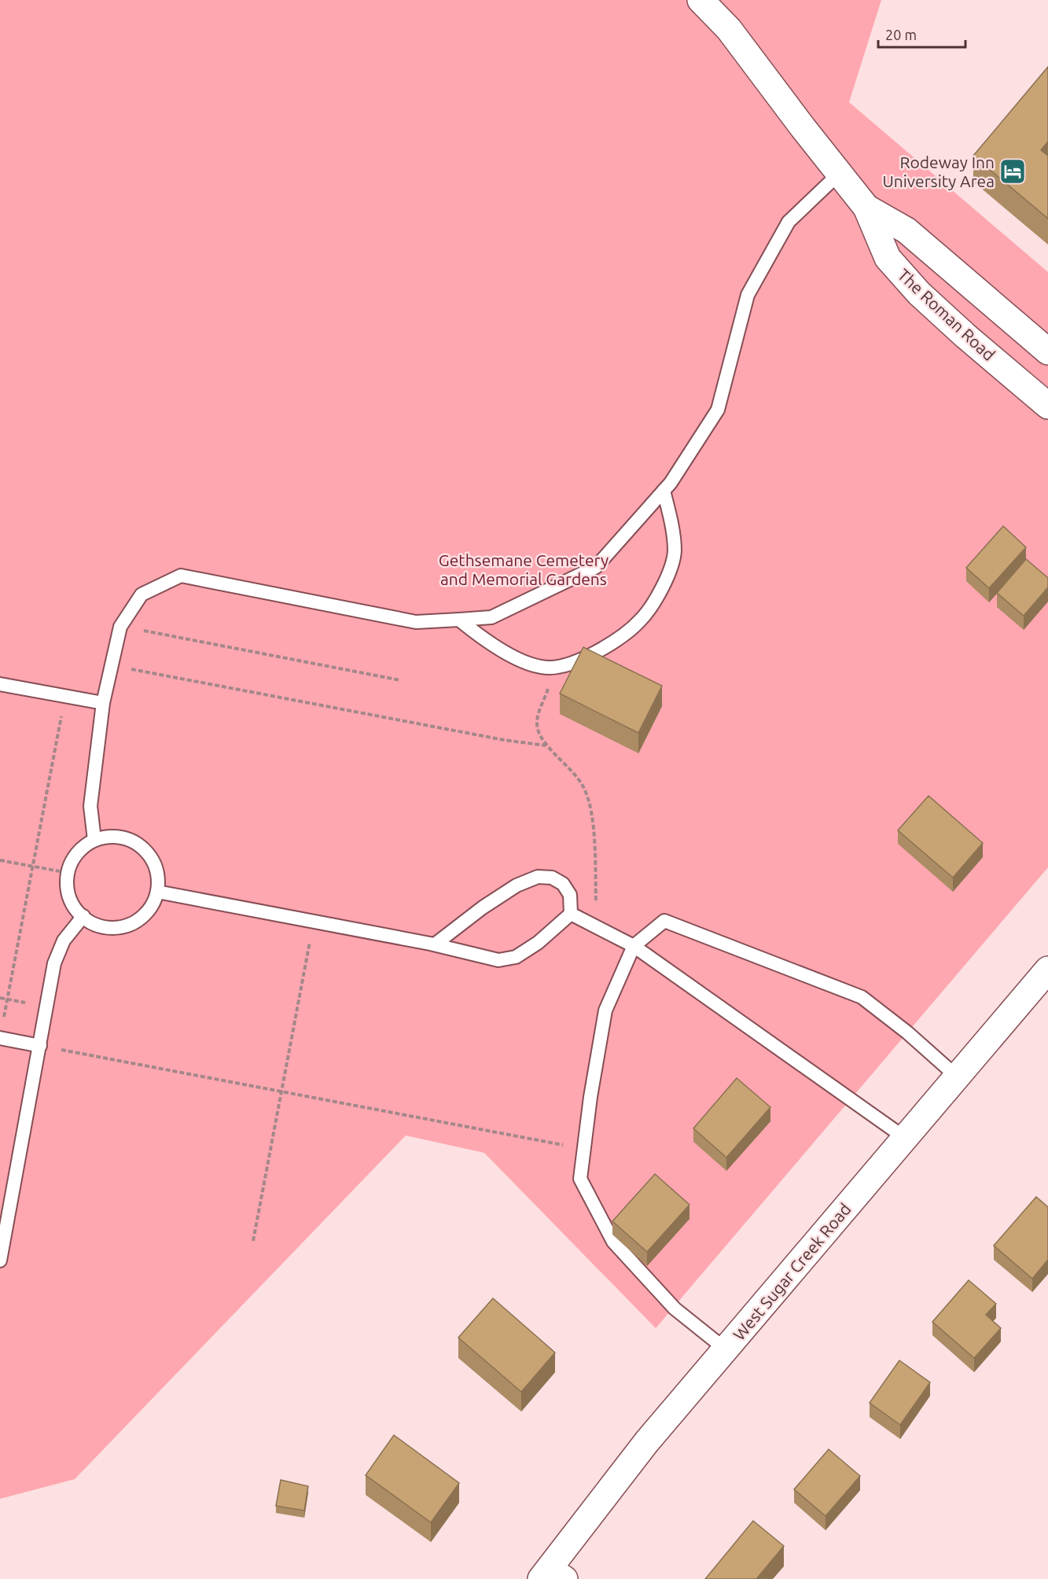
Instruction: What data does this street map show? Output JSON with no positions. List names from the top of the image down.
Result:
{
  "streets": {
    "main road": ["The Roman Road", "West Sugar Creek Road"]
  },
  "parks": ["Gethsemane Cemetery and Memorial Gardens"],
  "places": {
    "hotel": ["Rodeway Inn University Area"]
  },
  "scale_bar": "20 m"
}
